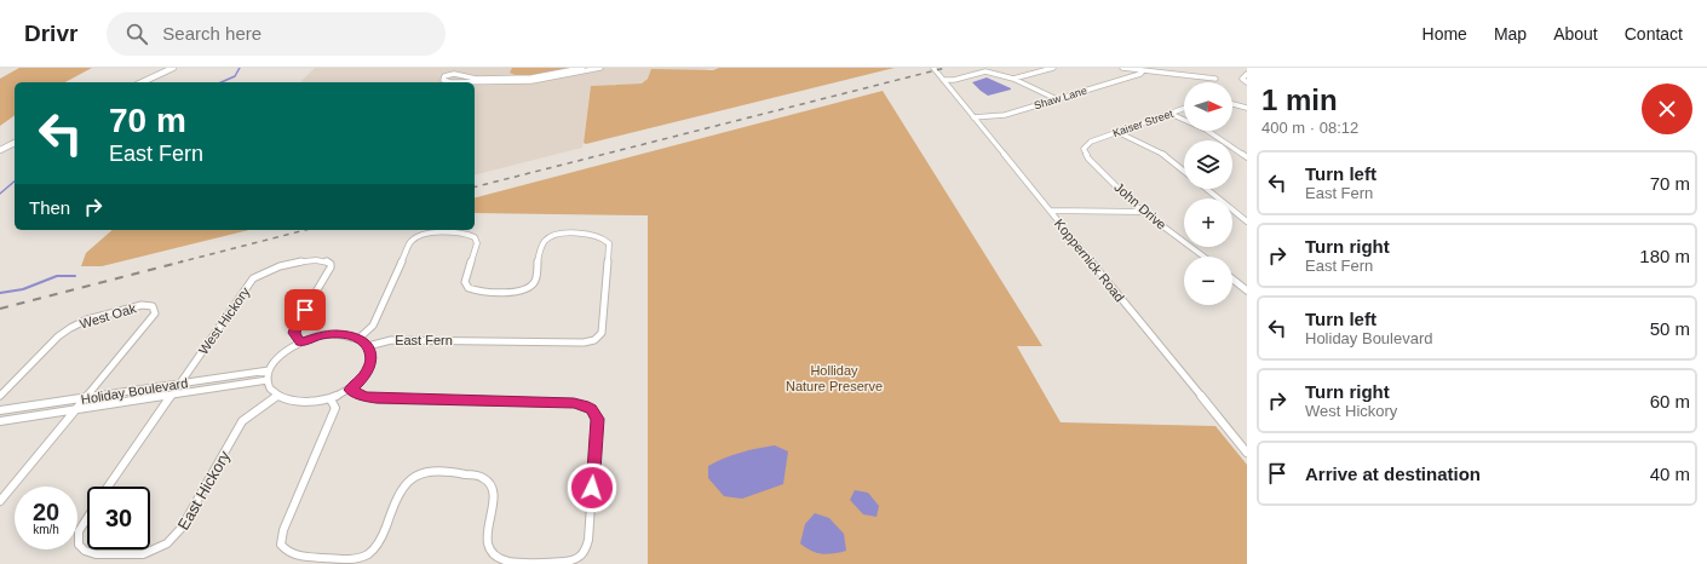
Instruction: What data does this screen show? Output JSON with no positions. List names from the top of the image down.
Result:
{
  "streets": {
    "street": [
      "Shaw Lane",
      "Kaiser Street",
      "John Drive",
      "Koppernick Road",
      "West Oak",
      "West Hickory",
      "East Fern",
      "Holiday Boulevard",
      "East Hickory"
    ]
  },
  "crossings": [
    ["Shaw Lane", "Koppernick Road"],
    ["Kaiser Street", "John Drive"],
    ["West Oak", "Holiday Boulevard"],
    ["West Hickory", "East Fern"],
    ["West Hickory", "Holiday Boulevard"],
    ["West Hickory", "East Hickory"],
    ["East Fern", "Holiday Boulevard"],
    ["East Fern", "East Hickory"],
    ["Holiday Boulevard", "East Hickory"]
  ],
  "parks": ["Holliday Nature Preserve"],
  "north": "right",
  "page": {
    "header": "Drivr",
    "search": "Search here",
    "nav": [
      "Home",
      "Map",
      "About",
      "Contact"
    ],
    "heading": ["1 min", "400 m · 08:12"],
    "map_buttons": ["+", "−"],
    "turn": ["70 m", "East Fern"],
    "list": [
      {
        "name": "Turn left",
        "note": "East Fern",
        "value": "70 m"
      },
      {
        "name": "Turn right",
        "note": "East Fern",
        "value": "180 m"
      },
      {
        "name": "Turn left",
        "note": "Holiday Boulevard",
        "value": "50 m"
      },
      {
        "name": "Turn right",
        "note": "West Hickory",
        "value": "60 m"
      },
      {
        "name": "Arrive at destination",
        "value": "40 m"
      }
    ],
    "then": "Then",
    "speed": "20 km/h",
    "limit": "30"
  }
}
